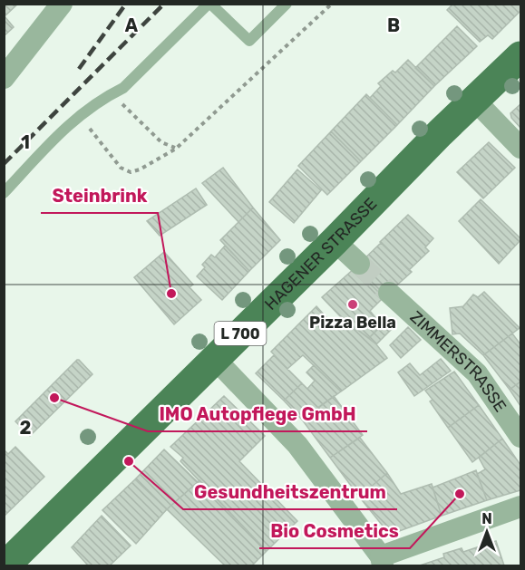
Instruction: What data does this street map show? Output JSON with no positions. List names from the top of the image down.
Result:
{
  "streets": {
    "main road": ["HAGENER STRASSE", "L 700"],
    "street": ["ZIMMERSTRASSE"]
  },
  "places": [
    "Steinbrink",
    "Pizza Bella",
    "IMO Autopflege GmbH",
    "Gesundheitszentrum",
    "Bio Cosmetics"
  ],
  "north": "top",
  "grid": {
    "columns": ["A", "B"],
    "rows": ["1", "2"]
  }
}
